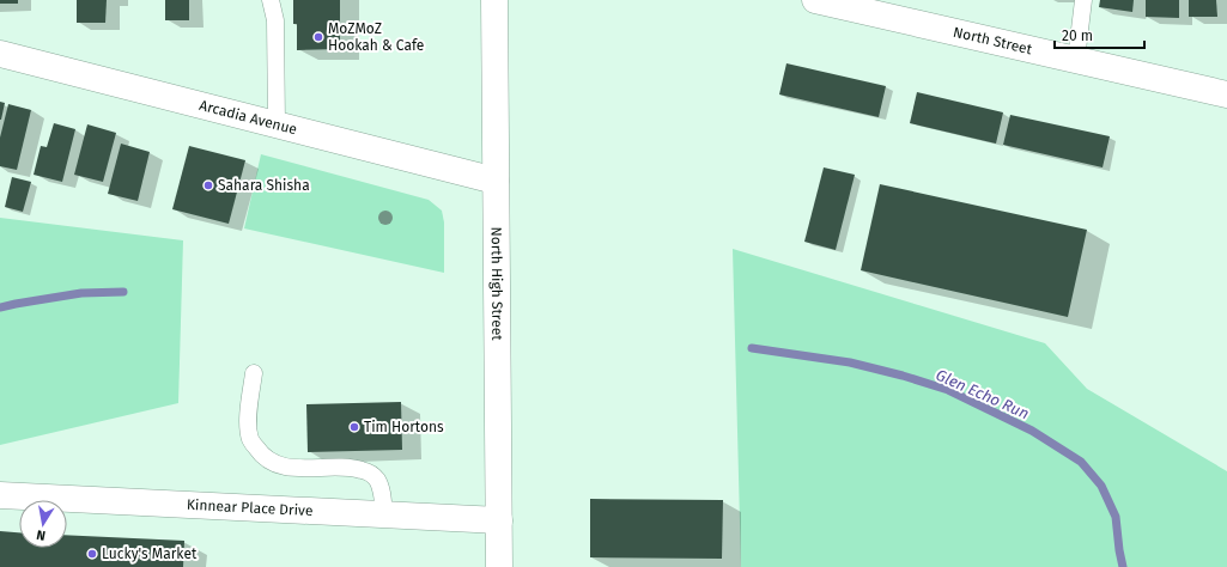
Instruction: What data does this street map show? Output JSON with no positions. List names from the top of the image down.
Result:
{
  "streets": {
    "street": [
      "North Street",
      "Arcadia Avenue",
      "North High Street",
      "Kinnear Place Drive"
    ]
  },
  "crossings": [
    ["Arcadia Avenue", "North High Street"],
    ["North High Street", "Kinnear Place Drive"]
  ],
  "water": ["Glen Echo Run"],
  "places": [
    "MoZMoZ Hookah & Cafe",
    "Sahara Shisha",
    "Tim Hortons",
    "Lucky's Market"
  ],
  "scale_bar": "20 m",
  "north": "bottom"
}
